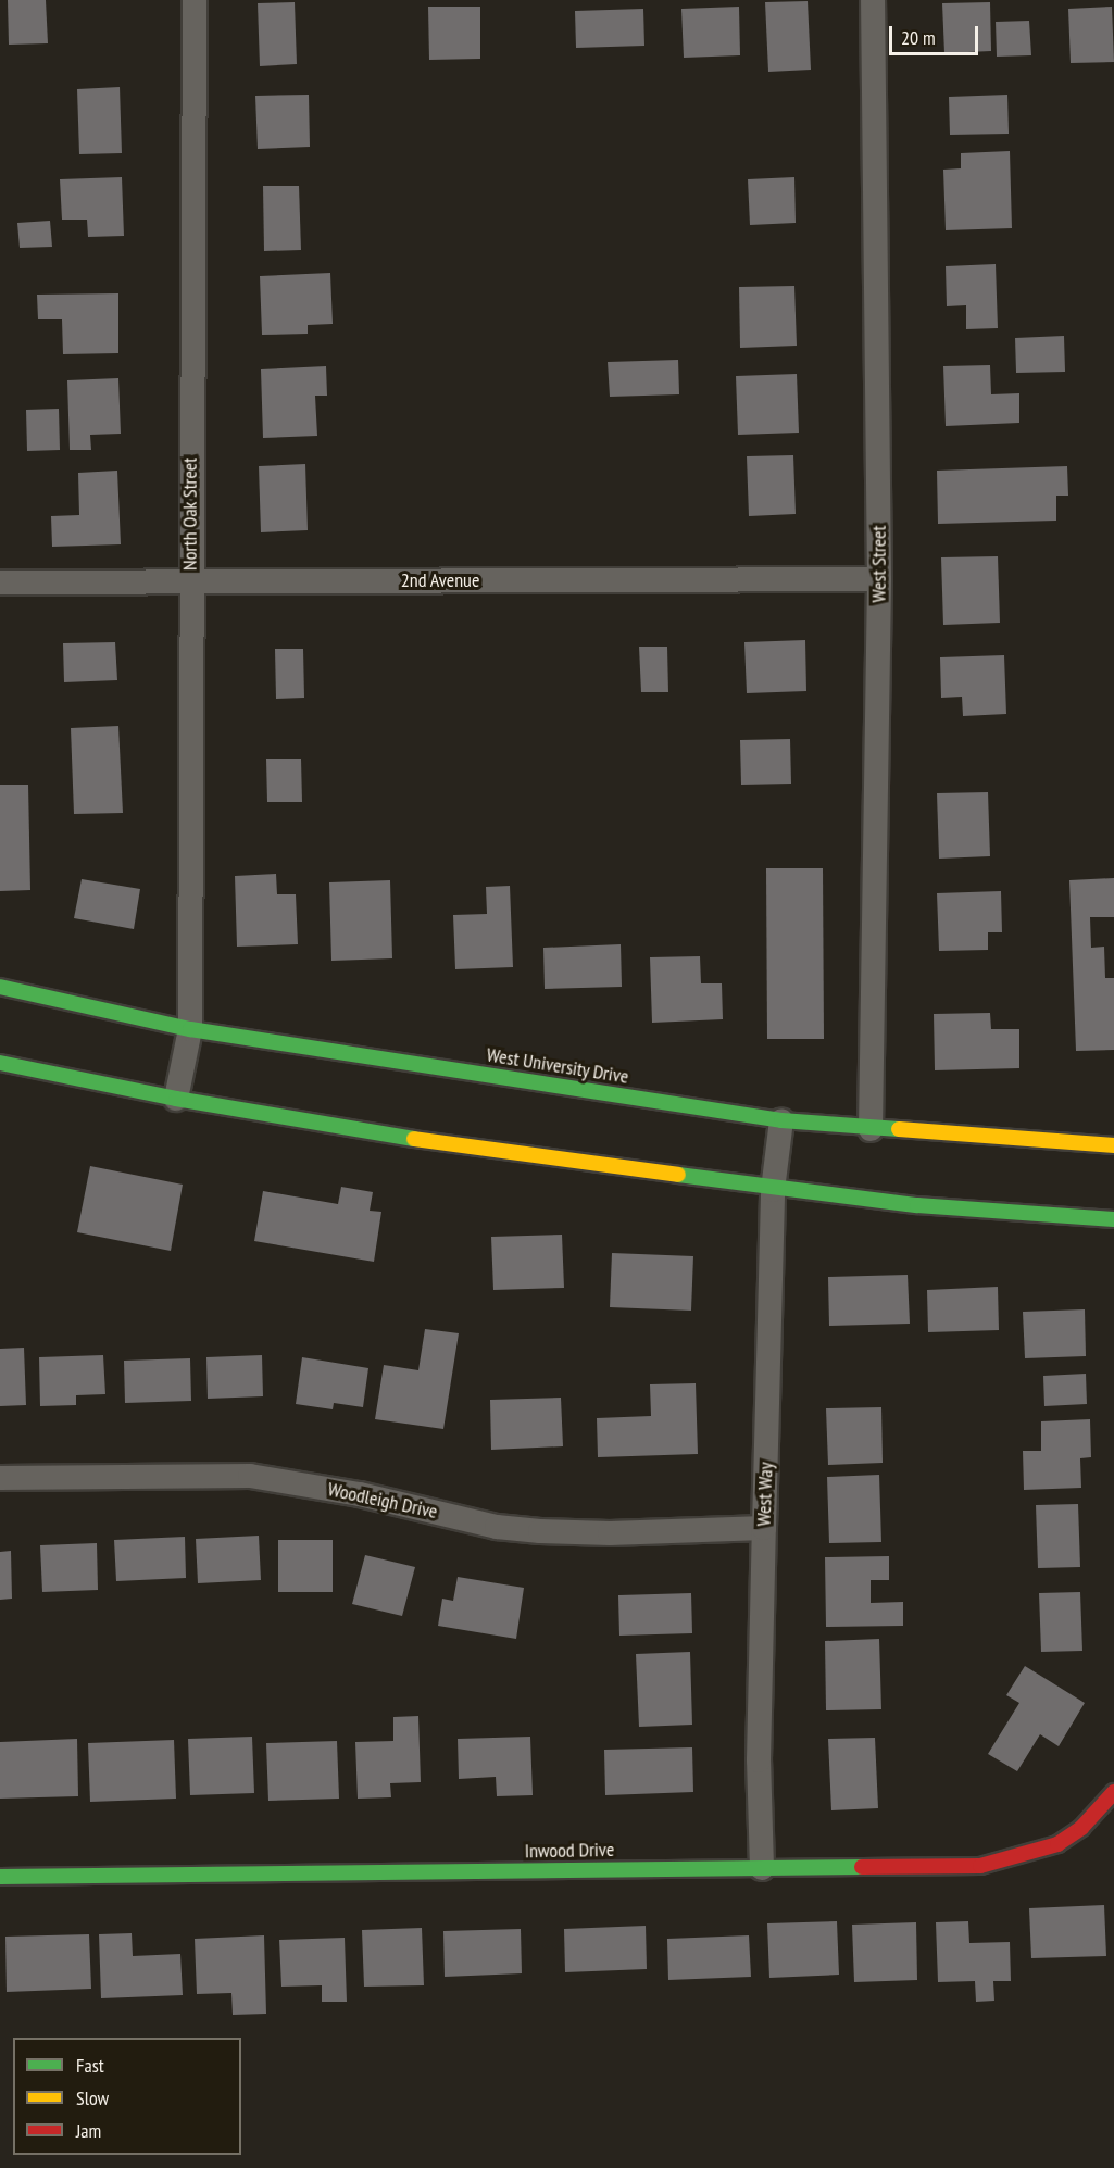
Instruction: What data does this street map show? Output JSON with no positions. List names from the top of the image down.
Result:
{
  "streets": {
    "main road": ["West University Drive", "Inwood Drive"],
    "street": [
      "North Oak Street",
      "West Street",
      "2nd Avenue",
      "West Way",
      "Woodleigh Drive"
    ]
  },
  "crossings": [
    ["North Oak Street", "2nd Avenue"],
    ["North Oak Street", "West University Drive"],
    ["West Street", "2nd Avenue"],
    ["West Street", "West University Drive"],
    ["West University Drive", "West Way"],
    ["West Way", "Woodleigh Drive"],
    ["West Way", "Inwood Drive"]
  ],
  "legend": ["Fast", "Slow", "Jam"],
  "scale_bar": "20 m"
}
